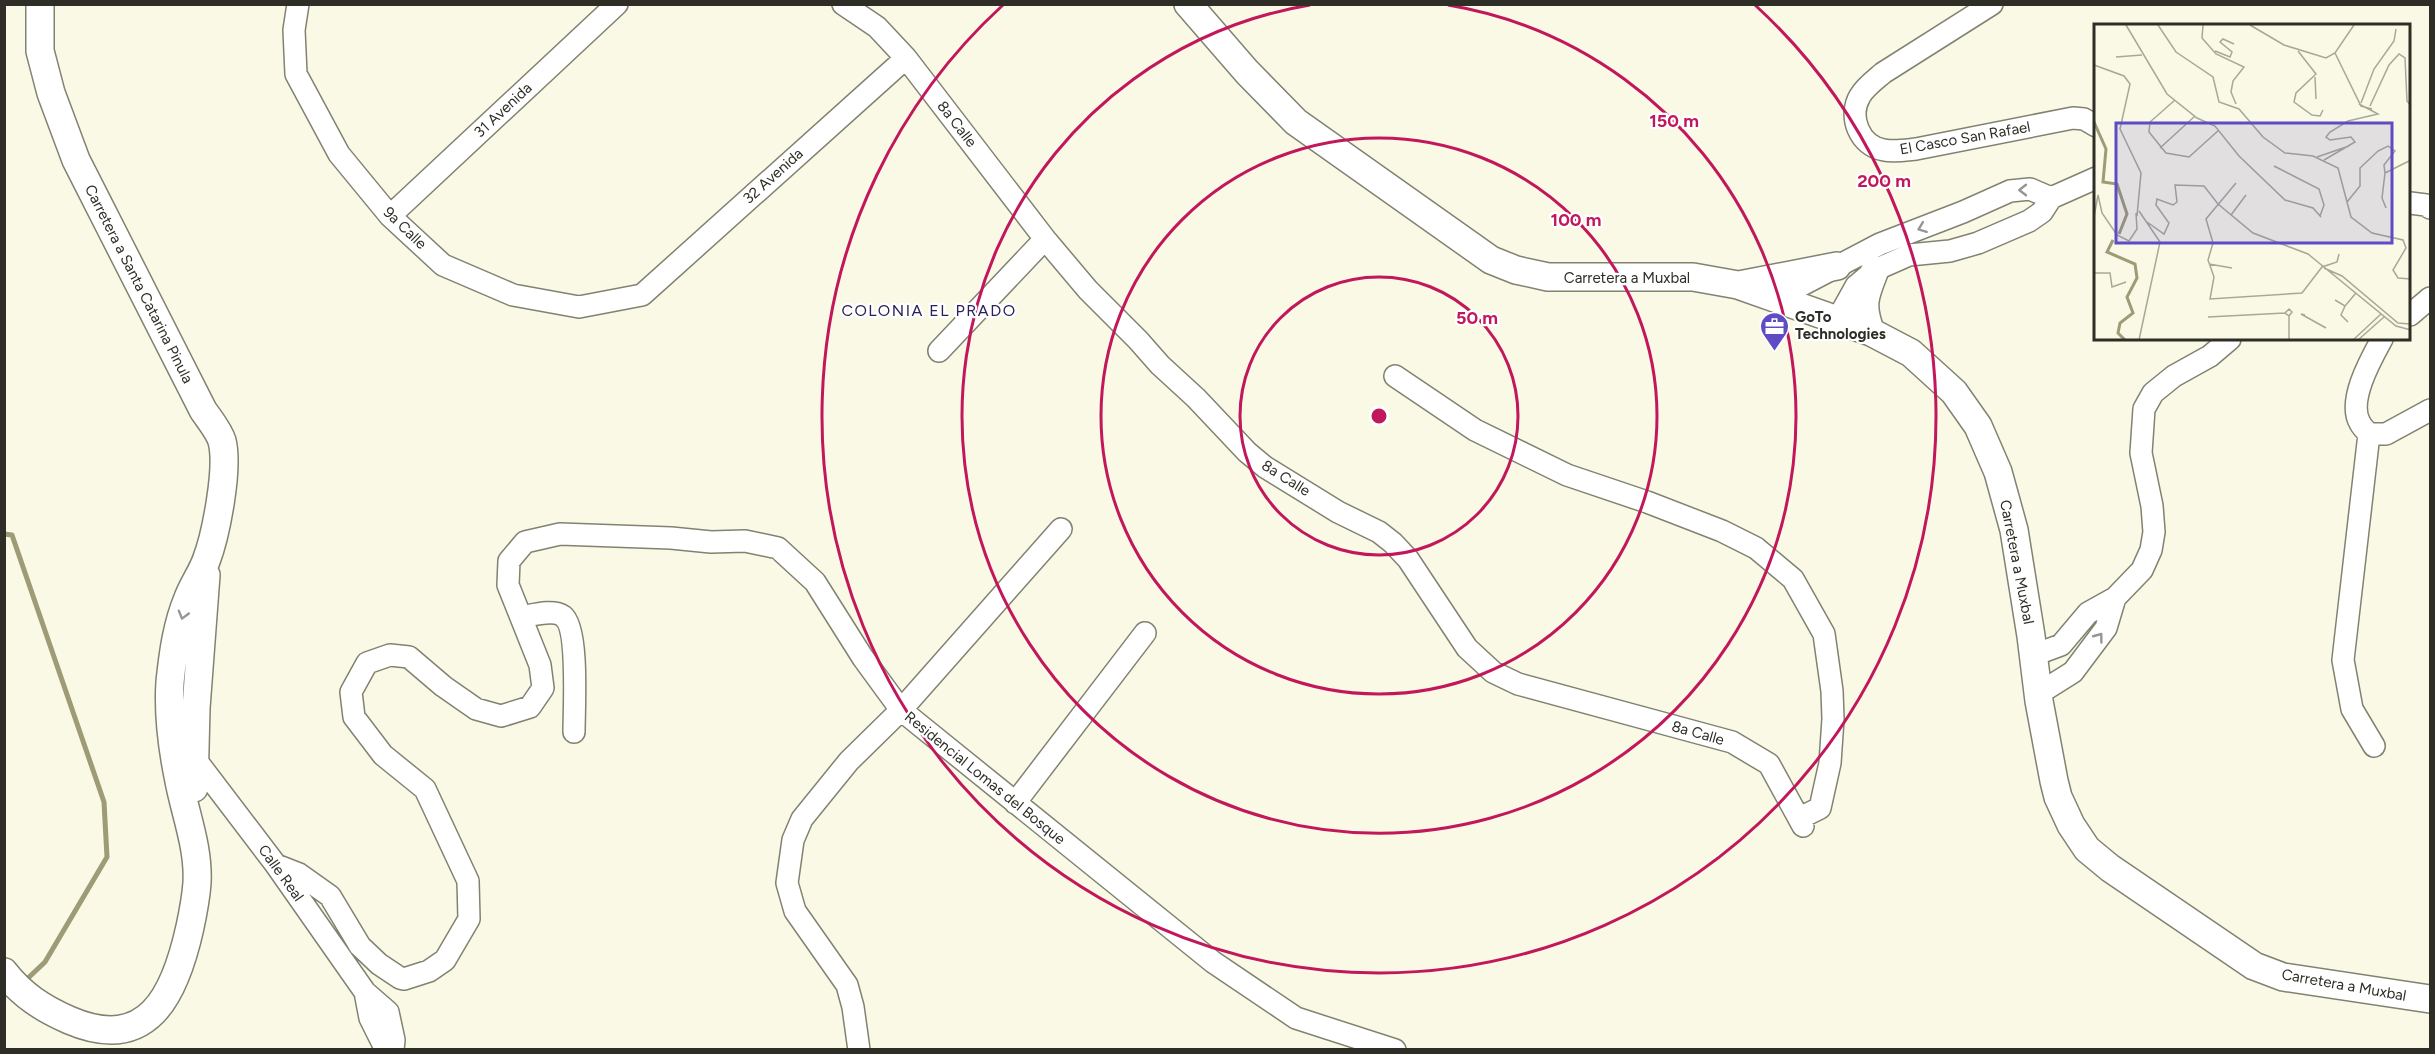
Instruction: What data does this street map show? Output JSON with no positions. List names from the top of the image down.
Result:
{
  "streets": {
    "main road": ["Carretera a Muxbal", "Carretera a Santa Catarina Pinula"],
    "street": [
      "31 Avenida",
      "8a Calle",
      "El Casco San Rafael",
      "32 Avenida",
      "9a Calle",
      "Residencial Lomas del Bosque",
      "Calle Real"
    ]
  },
  "crossings": [
    ["31 Avenida", "9a Calle"],
    ["8a Calle", "32 Avenida"],
    ["32 Avenida", "9a Calle"],
    ["Carretera a Santa Catarina Pinula", "Calle Real"],
    ["Residencial Lomas del Bosque", "Calle Real"]
  ],
  "districts": ["COLONIA EL PRADO"],
  "places": {
    "office": ["GoTo Technologies"]
  },
  "rings": [
    "150 m",
    "200 m",
    "100 m",
    "50 m"
  ]
}
